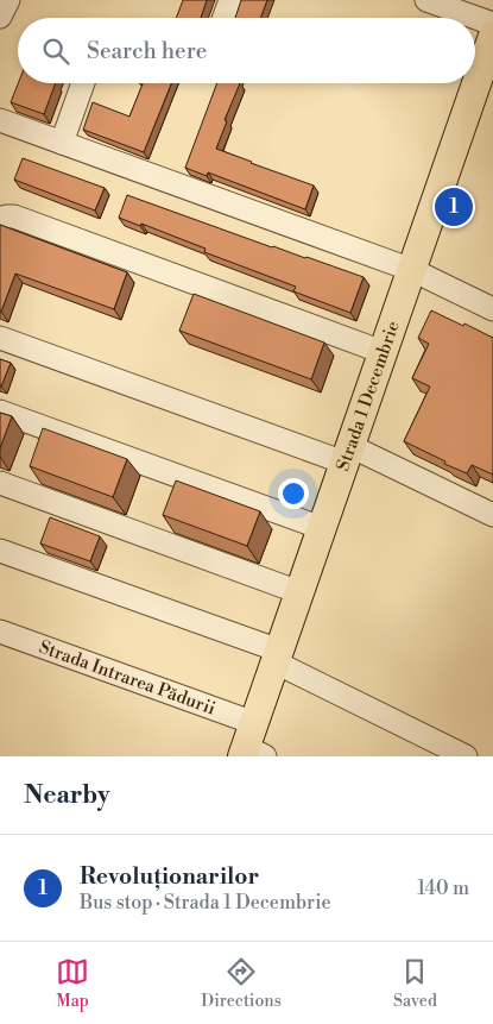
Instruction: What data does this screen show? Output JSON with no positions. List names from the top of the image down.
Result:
{
  "streets": {
    "main road": ["Strada 1 Decembrie"],
    "street": ["Strada Intrarea Pădurii"]
  },
  "crossings": [
    ["Strada 1 Decembrie", "Strada Intrarea Pădurii"]
  ],
  "page": {
    "search": "Search here",
    "pins": "1",
    "heading": "Nearby",
    "list": [
      {
        "mark": "1",
        "name": "Revoluționarilor",
        "note": "Bus stop · Strada 1 Decembrie",
        "value": "140 m"
      }
    ],
    "nav": ["Map", "Directions", "Saved"]
  }
}
